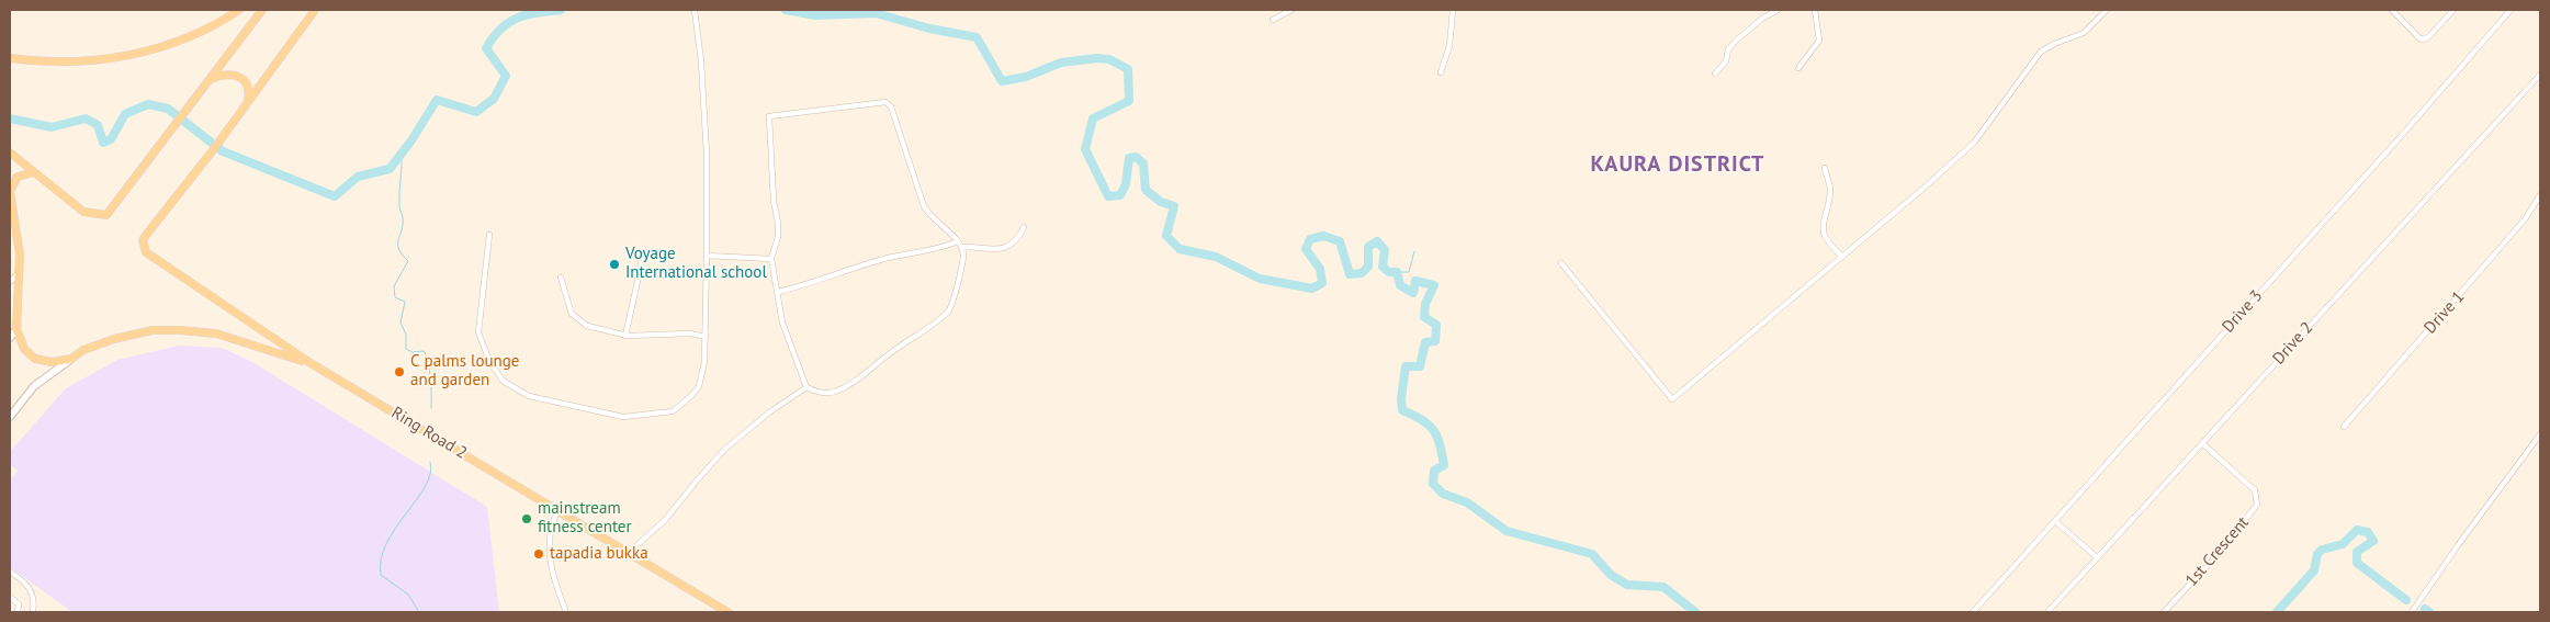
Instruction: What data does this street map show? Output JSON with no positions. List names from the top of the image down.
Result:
{
  "streets": {
    "main road": ["Ring Road 2"],
    "street": [
      "Drive 3",
      "Drive 1",
      "Drive 2",
      "1st Crescent"
    ]
  },
  "crossings": [
    ["Drive 2", "1st Crescent"]
  ],
  "districts": ["KAURA DISTRICT"],
  "places": [
    "Voyage International school",
    "C palms lounge and garden",
    "mainstream fitness center",
    "tapadia bukka"
  ]
}
